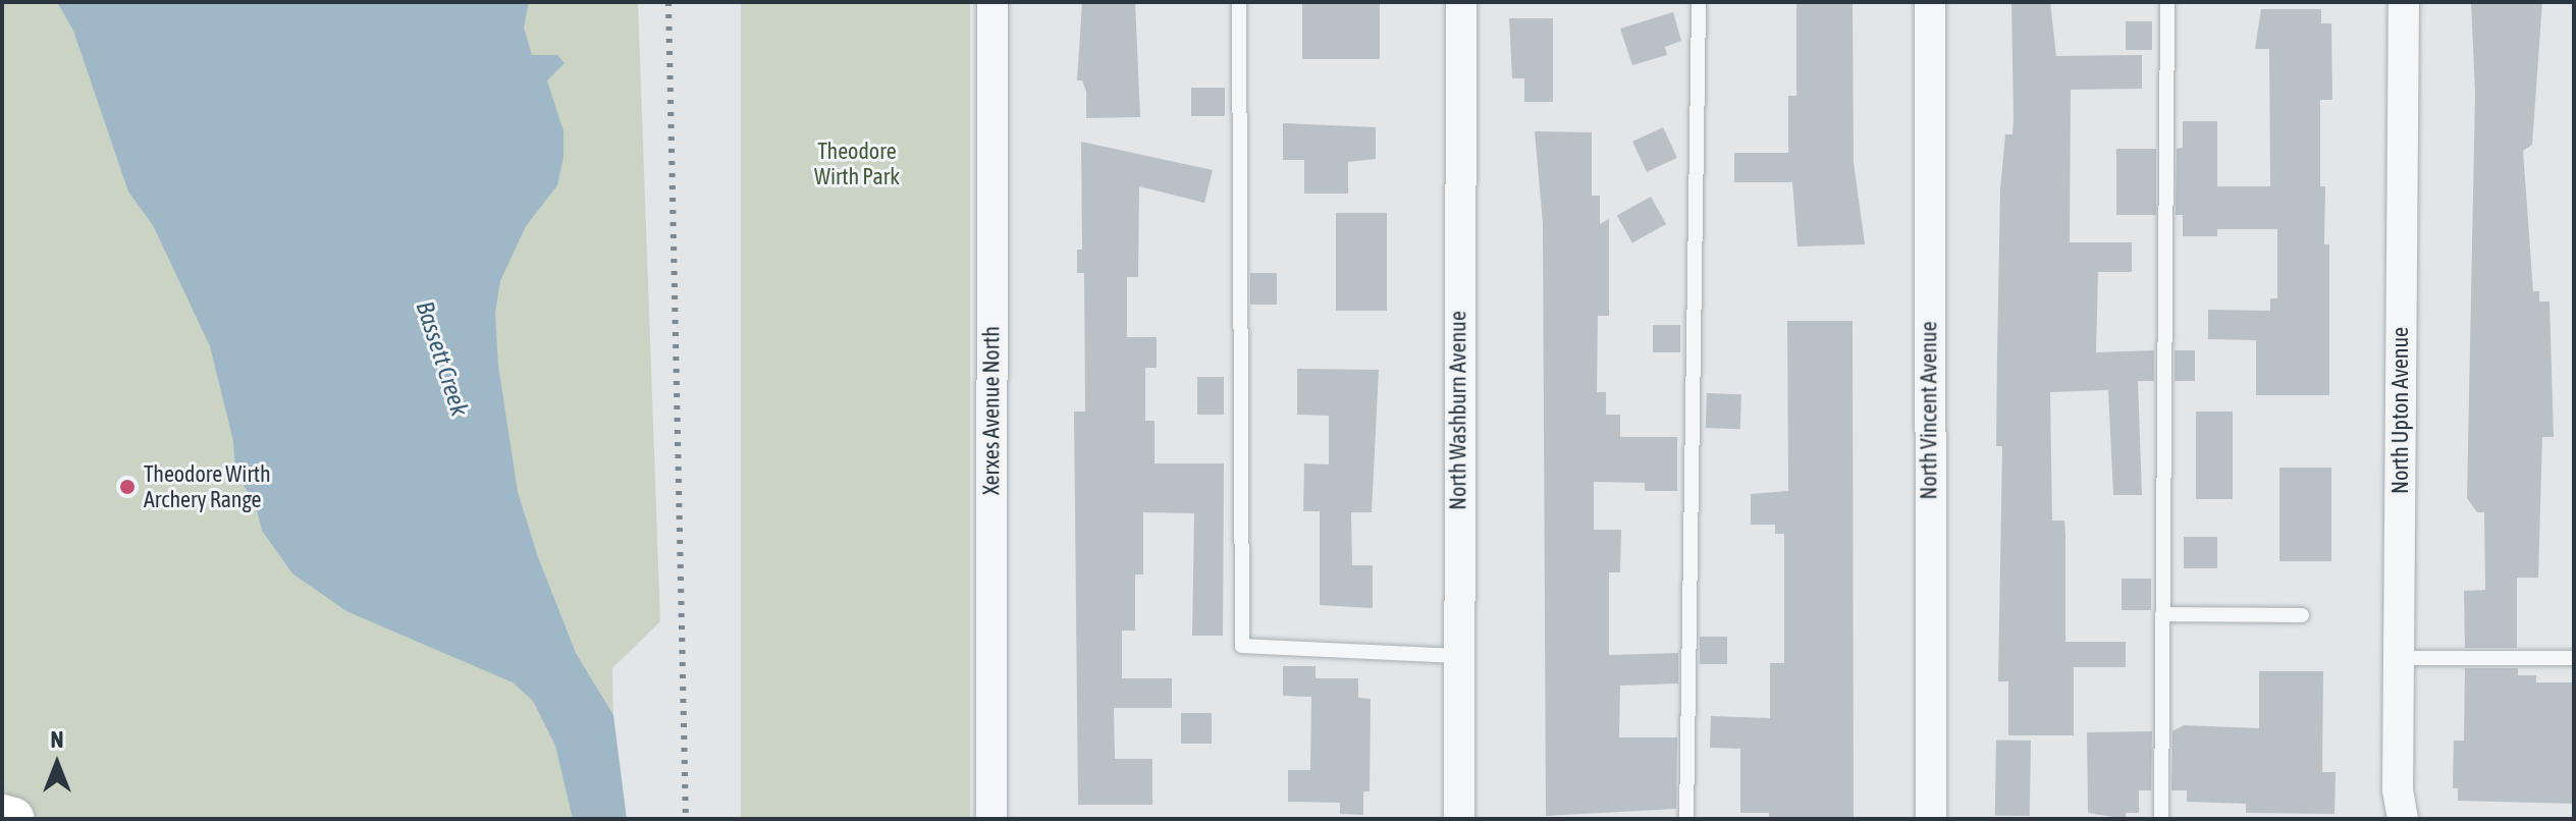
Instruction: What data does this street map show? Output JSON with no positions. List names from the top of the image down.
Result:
{
  "streets": {
    "street": [
      "Xerxes Avenue North",
      "North Washburn Avenue",
      "North Vincent Avenue",
      "North Upton Avenue"
    ]
  },
  "water": ["Bassett Creek"],
  "parks": ["Theodore Wirth Park"],
  "places": ["Theodore Wirth Archery Range"],
  "north": "top"
}
